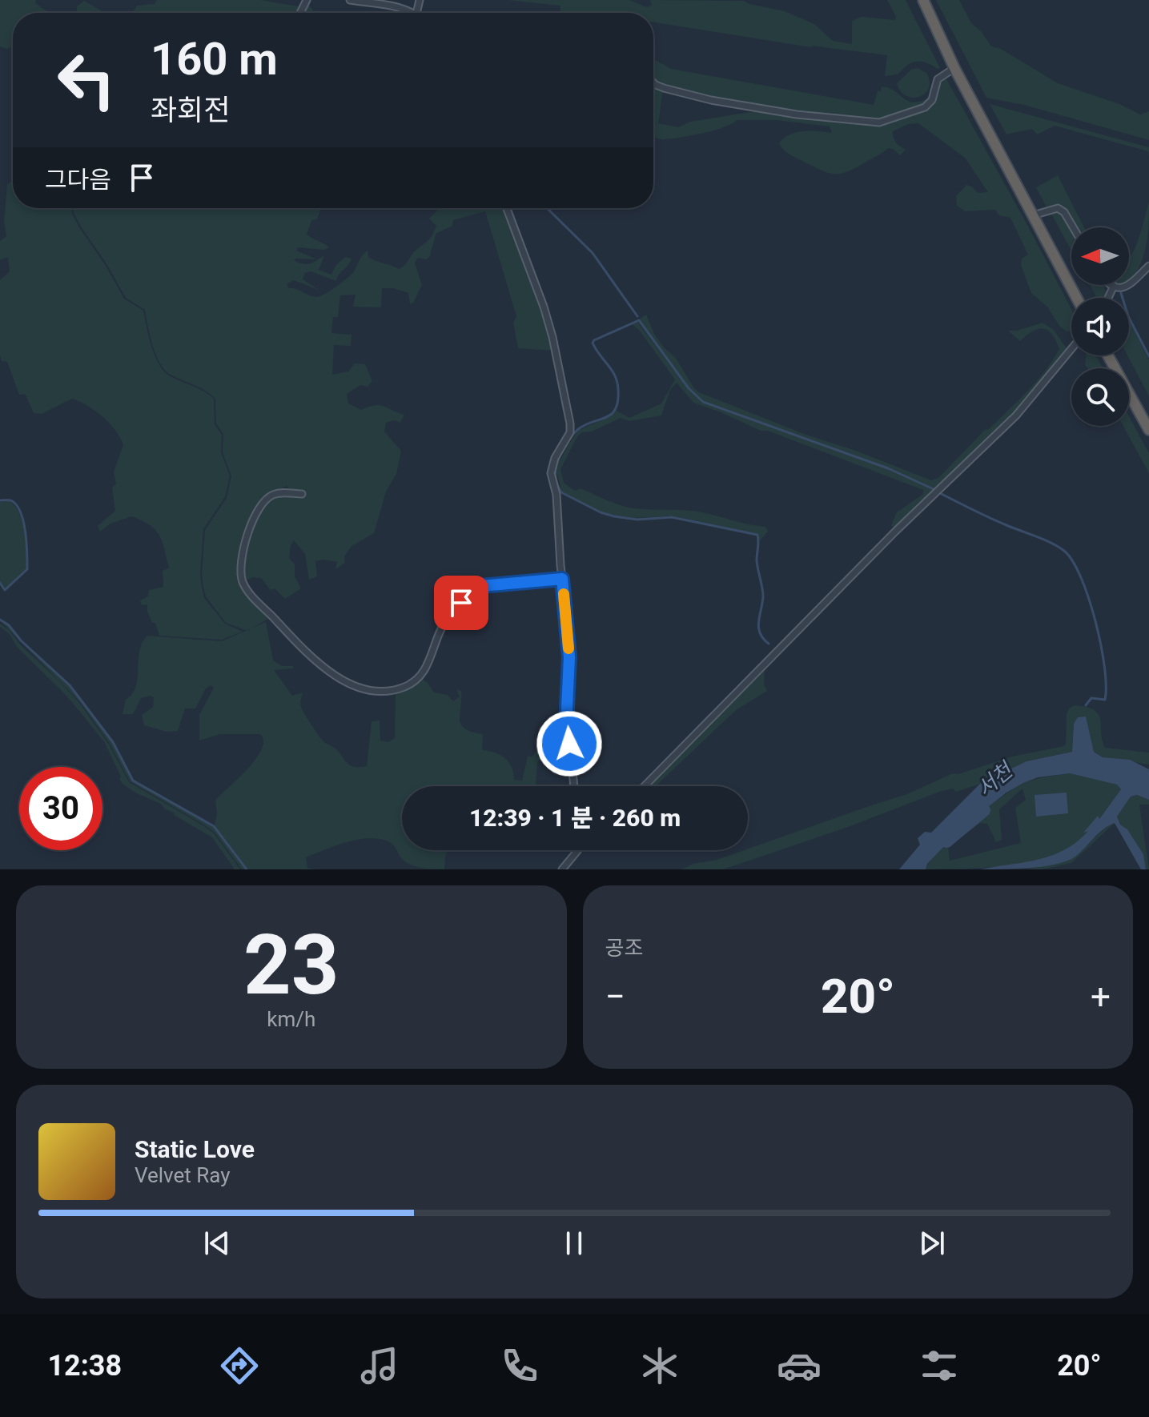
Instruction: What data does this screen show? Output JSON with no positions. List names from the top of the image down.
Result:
{
  "water": ["서천"],
  "north": "left",
  "page": {
    "turn": ["160 m", "좌회전"],
    "then": "그다음",
    "limit": "30",
    "trip": "12:39 · 1 분 · 260 m",
    "tile": [
      ["23", "km/h"],
      "공조"
    ],
    "heat": ["−", "20°", "+"],
    "song": ["Static Love", "Velvet Ray"],
    "tabs": ["12:38", "20°"]
  }
}
